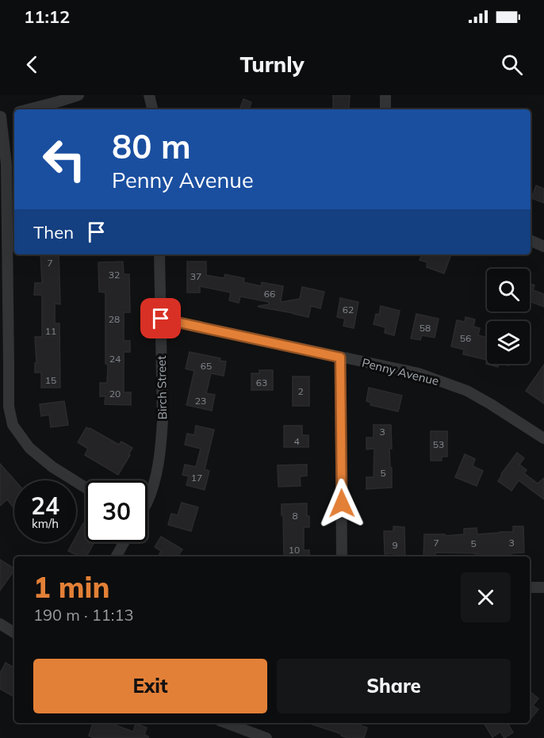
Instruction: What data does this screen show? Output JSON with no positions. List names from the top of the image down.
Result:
{
  "streets": {
    "street": ["Penny Avenue", "Birch Street"]
  },
  "crossings": [
    ["Penny Avenue", "Birch Street"]
  ],
  "house_numbers": [
    "7",
    "32",
    "37",
    "66",
    "62",
    "28",
    "58",
    "11",
    "56",
    "24",
    "65",
    "15",
    "63",
    "2",
    "20",
    "23",
    "3",
    "4",
    "53",
    "5",
    "17",
    "8",
    "7",
    "3",
    "5",
    "9",
    "10"
  ],
  "page": {
    "status": "11:12",
    "header": "Turnly",
    "turn": ["80 m", "Penny Avenue"],
    "then": "Then",
    "speed": "24 km/h",
    "limit": "30",
    "heading": ["1 min", "190 m · 11:13"],
    "buttons": ["Exit", "Share"]
  }
}
